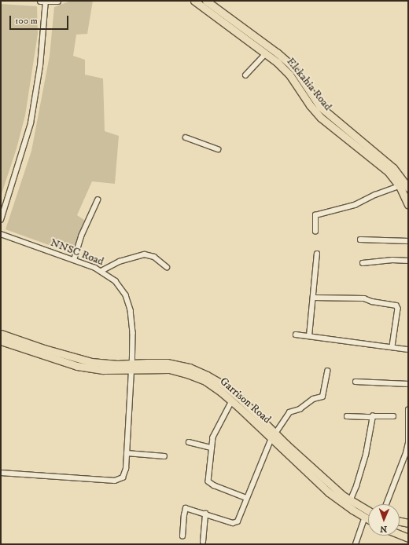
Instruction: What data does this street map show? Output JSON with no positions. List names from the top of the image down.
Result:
{
  "streets": {
    "main road": ["Elekahia Road", "Garrison Road"],
    "street": ["NNSC Road"]
  },
  "crossings": [
    ["NNSC Road", "Garrison Road"]
  ],
  "scale_bar": "100 m",
  "north": "bottom"
}
